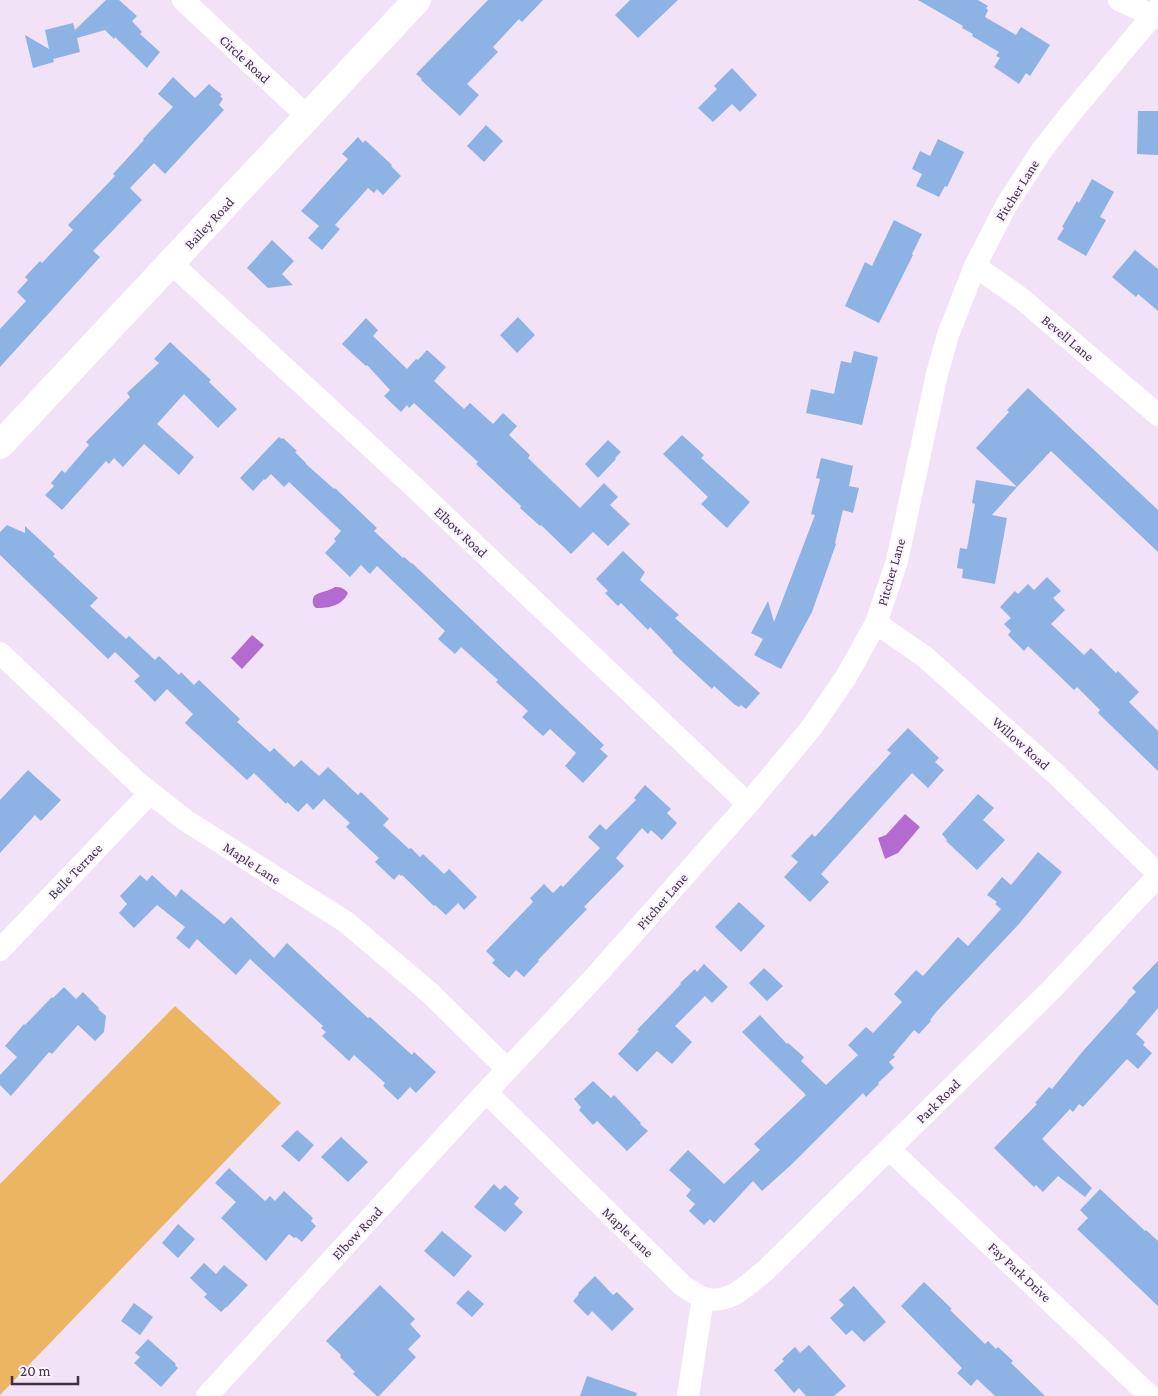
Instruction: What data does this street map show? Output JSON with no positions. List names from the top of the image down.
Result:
{
  "streets": {
    "street": [
      "Circle Road",
      "Pitcher Lane",
      "Bailey Road",
      "Bevell Lane",
      "Elbow Road",
      "Willow Road",
      "Maple Lane",
      "Belle Terrace",
      "Park Road",
      "Fay Park Drive"
    ]
  },
  "crossings": [
    ["Circle Road", "Bailey Road"],
    ["Pitcher Lane", "Bevell Lane"],
    ["Pitcher Lane", "Elbow Road"],
    ["Pitcher Lane", "Willow Road"],
    ["Pitcher Lane", "Maple Lane"],
    ["Bailey Road", "Elbow Road"],
    ["Elbow Road", "Maple Lane"],
    ["Willow Road", "Park Road"],
    ["Maple Lane", "Belle Terrace"],
    ["Maple Lane", "Park Road"],
    ["Park Road", "Fay Park Drive"]
  ],
  "scale_bar": "20 m"
}
